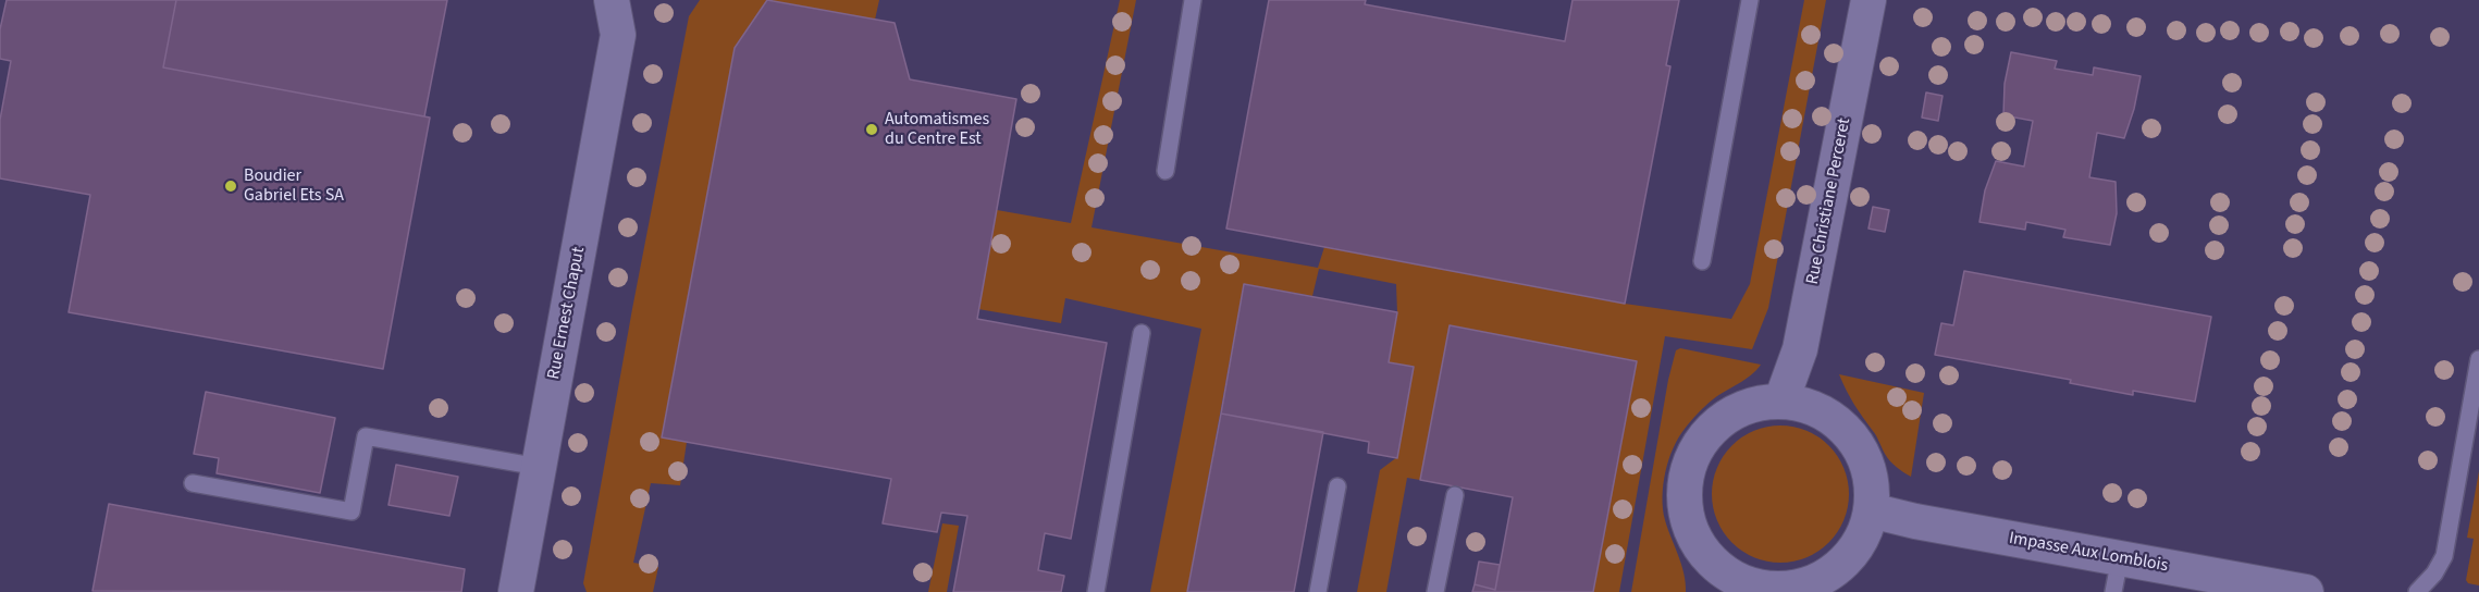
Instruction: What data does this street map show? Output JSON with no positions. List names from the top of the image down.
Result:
{
  "streets": {
    "street": ["Rue Christiane Perceret", "Rue Ernest Chaput", "Impasse Aux Lomblois"]
  },
  "crossings": [
    ["Rue Christiane Perceret", "Impasse Aux Lomblois"]
  ],
  "places": ["Automatismes du Centre Est", "Boudier Gabriel Ets SA"]
}
